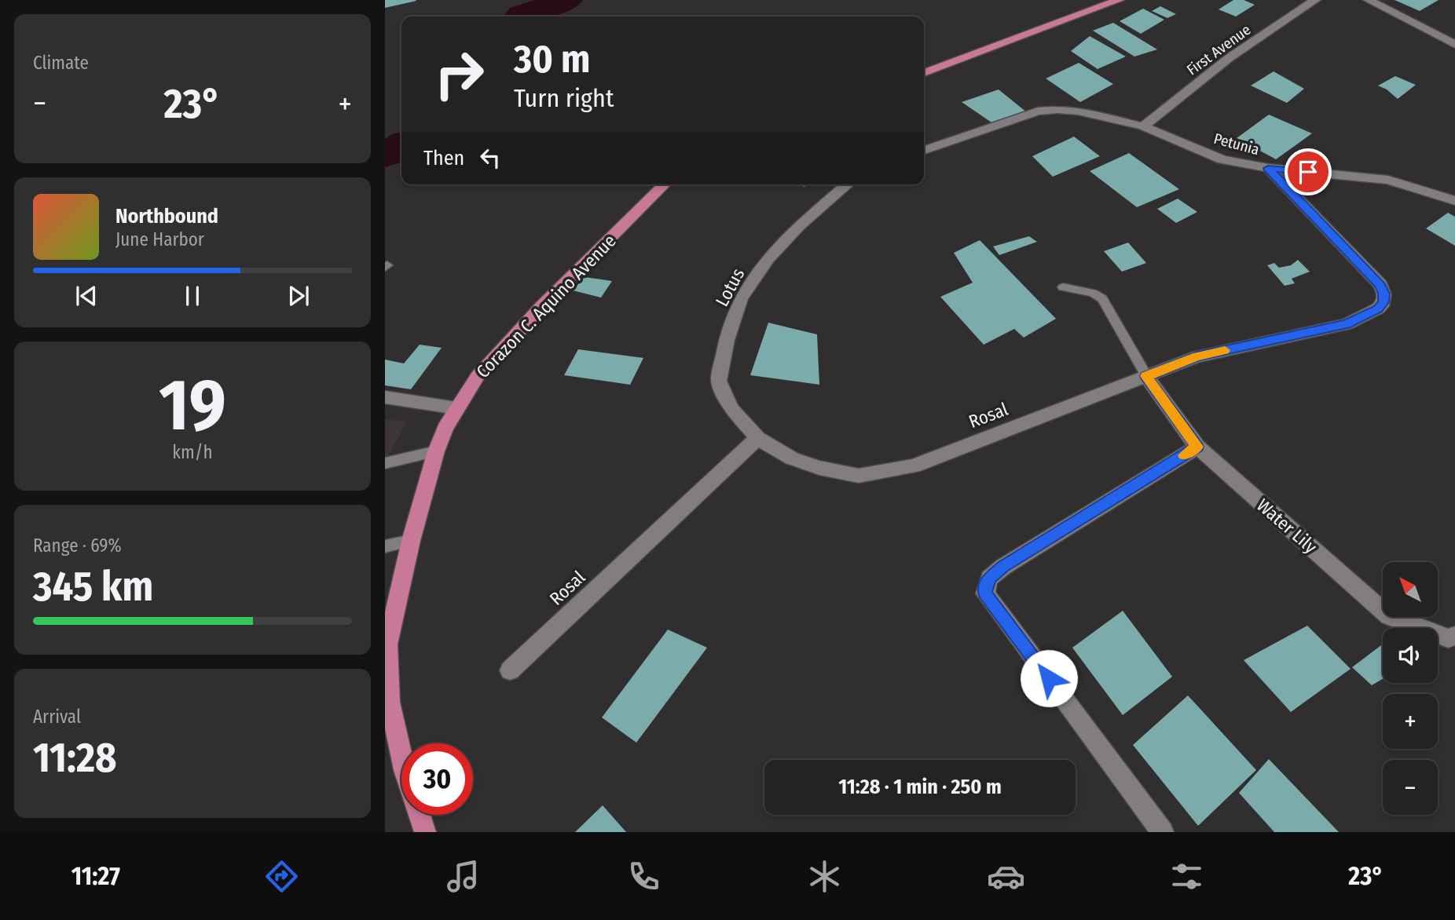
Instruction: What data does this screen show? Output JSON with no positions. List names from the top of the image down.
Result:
{
  "streets": {
    "main road": ["Corazon C. Aquino Avenue"],
    "street": [
      "First Avenue",
      "Petunia",
      "Lotus",
      "Rosal",
      "Water Lily"
    ]
  },
  "crossings": [
    ["First Avenue", "Petunia"],
    ["Petunia", "Rosal"],
    ["Lotus", "Rosal"],
    ["Rosal", "Water Lily"]
  ],
  "north": "top left",
  "page": {
    "tile": [
      "Climate",
      ["19", "km/h"],
      ["Range · 69%", "345 km"],
      ["Arrival", "11:28"]
    ],
    "turn": ["30 m", "Turn right"],
    "heat": ["−", "23°", "+"],
    "then": "Then",
    "song": ["Northbound", "June Harbor"],
    "map_buttons": ["+", "−"],
    "limit": "30",
    "trip": "11:28 · 1 min · 250 m",
    "tabs": ["11:27", "23°"]
  }
}
